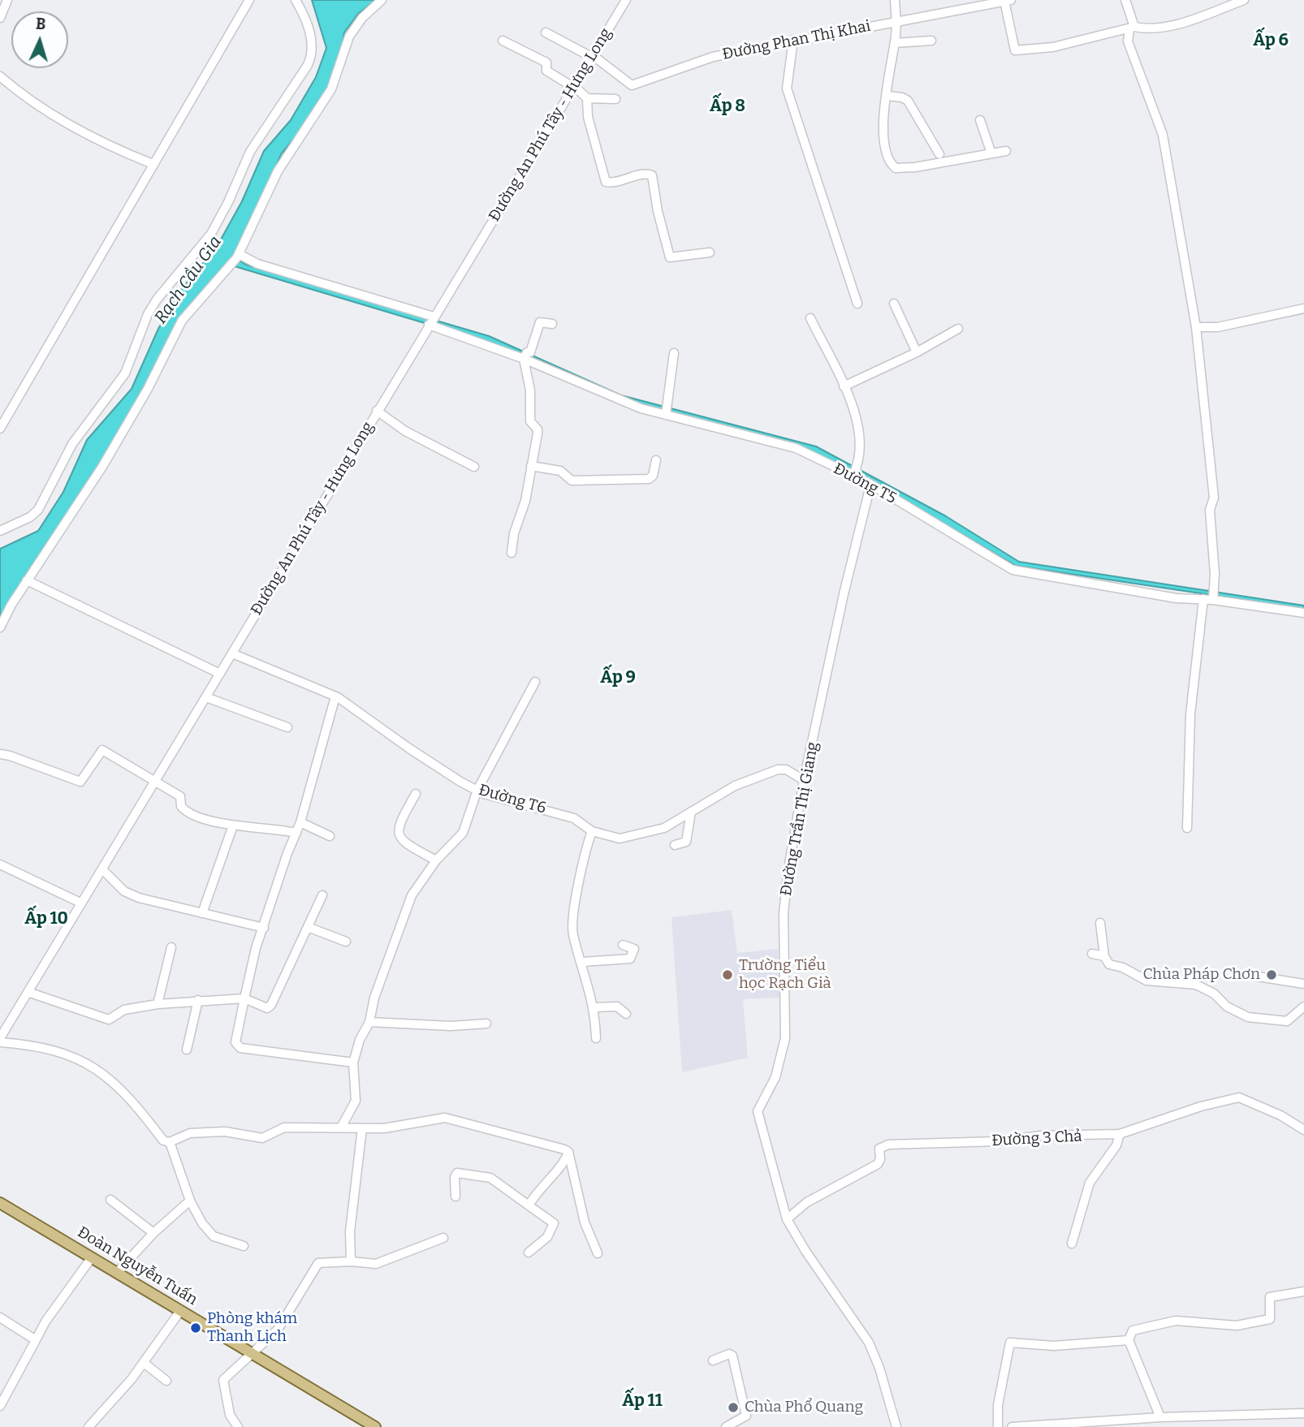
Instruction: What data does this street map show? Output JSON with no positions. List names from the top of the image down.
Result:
{
  "streets": {
    "main road": ["Đoàn Nguyễn Tuấn"],
    "street": [
      "Đường Phan Thị Khai",
      "Đường An Phú Tây - Hưng Long",
      "Đường T5",
      "Đường T6",
      "Đường Trần Thị Giang",
      "Đường 3 Chả"
    ]
  },
  "crossings": [
    ["Đường Phan Thị Khai", "Đường An Phú Tây - Hưng Long"],
    ["Đường An Phú Tây - Hưng Long", "Đường T5"],
    ["Đường An Phú Tây - Hưng Long", "Đường T6"],
    ["Đường T5", "Đường Trần Thị Giang"],
    ["Đường T6", "Đường Trần Thị Giang"],
    ["Đường Trần Thị Giang", "Đường 3 Chả"]
  ],
  "districts": [
    "Ấp 6",
    "Ấp 8",
    "Ấp 9",
    "Ấp 10",
    "Ấp 11"
  ],
  "water": ["Rạch Cầu Gia"],
  "places": [
    "Trường Tiểu học Rạch Già",
    "Chùa Pháp Chơn",
    "Phòng khám Thanh Lịch",
    "Chùa Phổ Quang"
  ],
  "north": "top"
}
